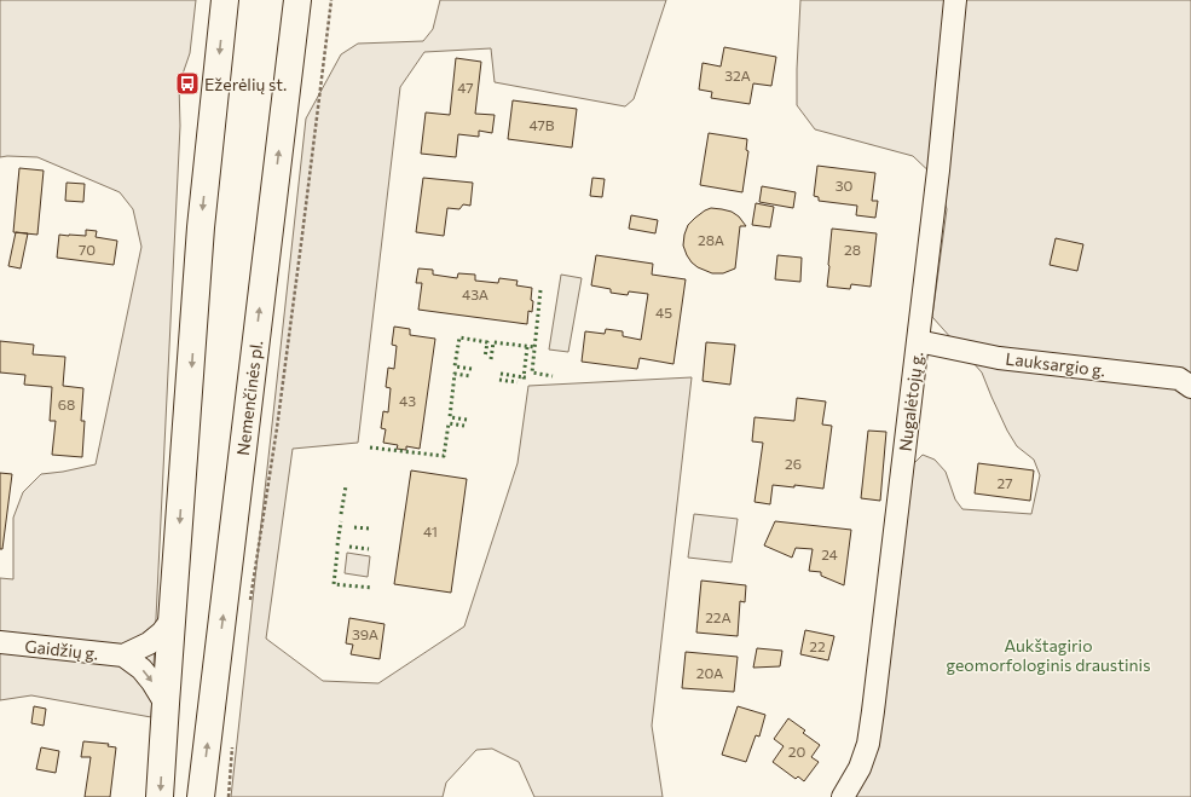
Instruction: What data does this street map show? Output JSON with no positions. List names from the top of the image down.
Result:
{
  "streets": {
    "main road": ["Nemenčinės pl."],
    "street": ["Lauksargio g.", "Nugalėtojų g.", "Gaidžių g."]
  },
  "crossings": [
    ["Lauksargio g.", "Nugalėtojų g."]
  ],
  "parks": ["Aukštagirio geomorfologinis draustinis"],
  "places": {
    "bus stop": ["Ežerėlių st."]
  },
  "house_numbers": [
    "32A",
    "47",
    "47B",
    "30",
    "28A",
    "70",
    "28",
    "43A",
    "45",
    "43",
    "68",
    "26",
    "27",
    "41",
    "24",
    "22A",
    "39A",
    "22",
    "20A",
    "20"
  ]
}
